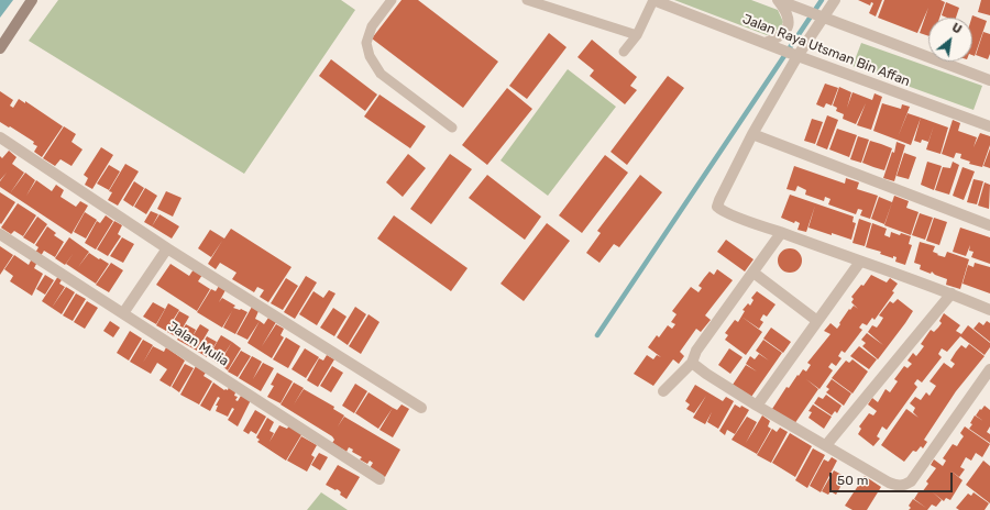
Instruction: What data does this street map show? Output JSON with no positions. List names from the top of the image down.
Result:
{
  "streets": {
    "street": ["Jalan Raya Utsman Bin Affan", "Jalan Mulia"]
  },
  "scale_bar": "50 m",
  "north": "top right"
}
